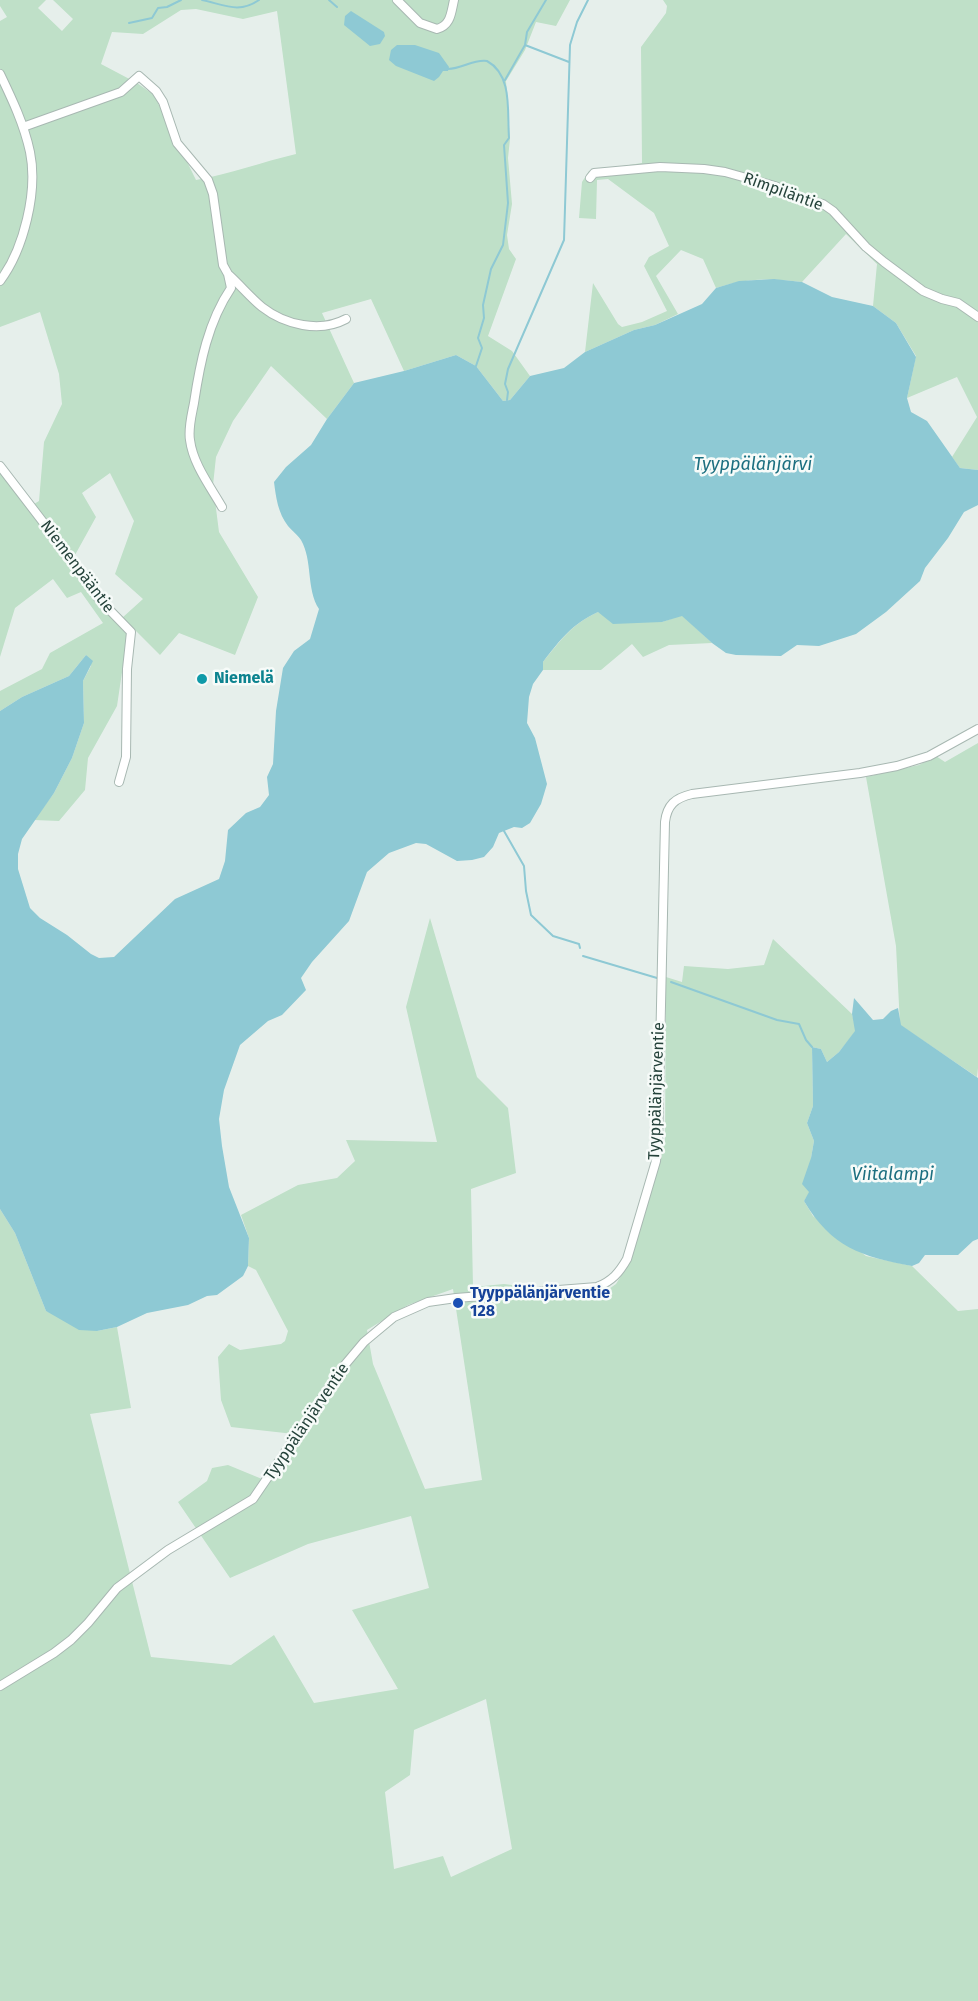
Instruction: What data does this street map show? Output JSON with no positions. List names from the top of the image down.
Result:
{
  "streets": {
    "street": ["Rimpiläntie", "Niemenpääntie", "Tyyppälänjärventie"]
  },
  "water": ["Tyyppälänjärvi", "Viitalampi"],
  "places": ["Niemelä", "Tyyppälänjärventie 128"]
}
